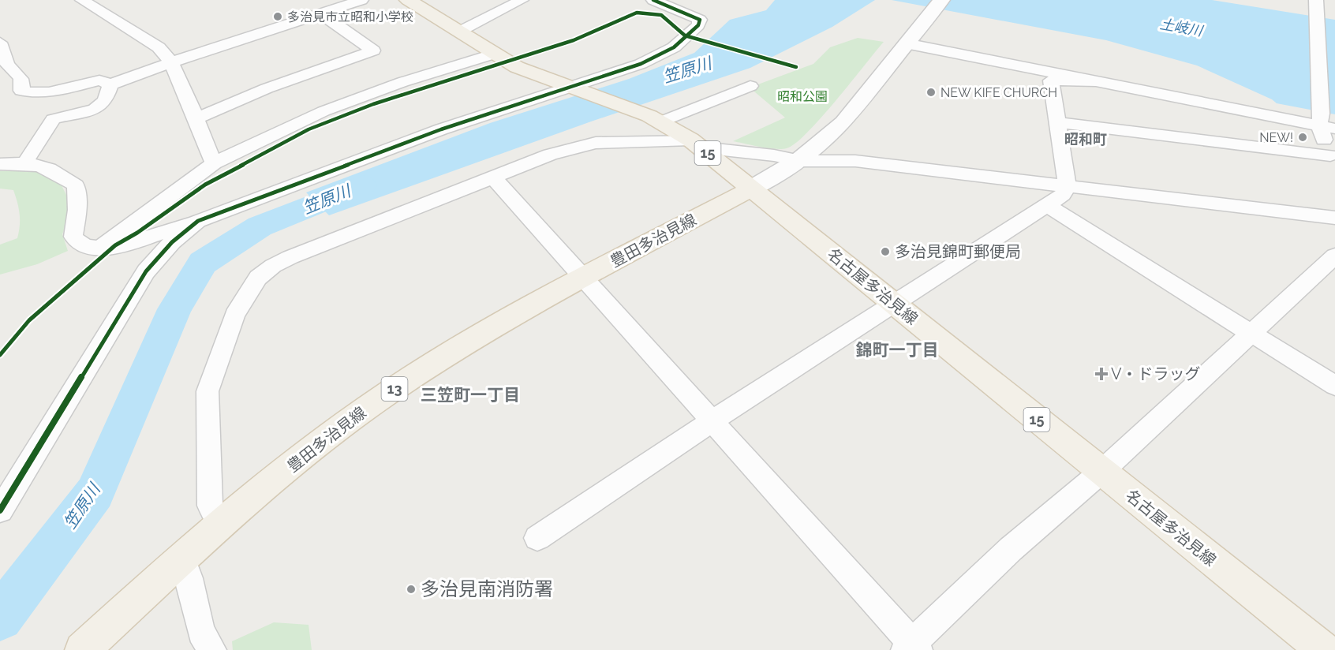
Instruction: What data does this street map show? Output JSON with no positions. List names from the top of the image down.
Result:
{
  "streets": {
    "main road": [
      "15",
      "豊田多治見線",
      "名古屋多治見線",
      "13"
    ]
  },
  "crossings": [
    ["豊田多治見線", "名古屋多治見線"]
  ],
  "districts": ["昭和町", "錦町一丁目", "三笠町一丁目"],
  "water": ["土岐川", "笠原川"],
  "parks": ["昭和公園"],
  "places": {
    "other": [
      "多治見市立昭和小学校",
      "NEW KIFE CHURCH",
      "NEW!",
      "多治見錦町郵便局",
      "多治見南消防署"
    ],
    "health": ["V・ドラッグ"]
  }
}
